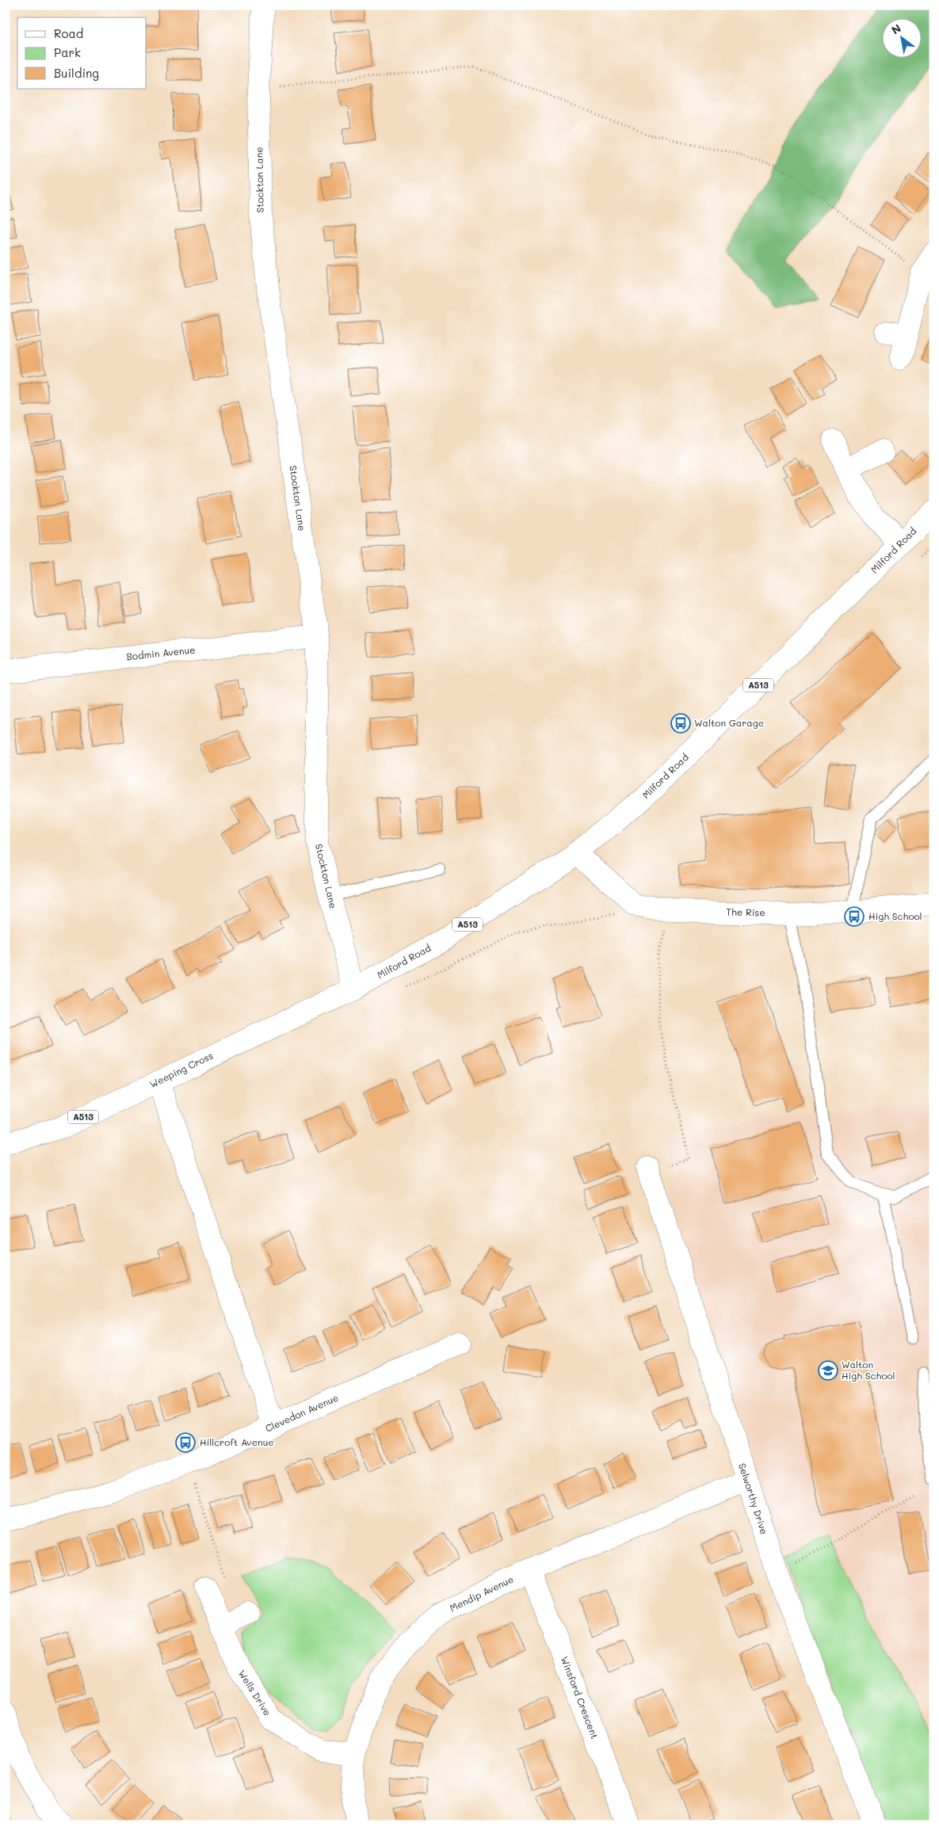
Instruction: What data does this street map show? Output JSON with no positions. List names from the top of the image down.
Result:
{
  "streets": {
    "main road": [
      "Stockton Lane",
      "Milford Road",
      "Bodmin Avenue",
      "A513",
      "The Rise",
      "Weeping Cross",
      "Clevedon Avenue",
      "Selworthy Drive",
      "Mendip Avenue",
      "Wells Drive",
      "Winsford Crescent"
    ]
  },
  "crossings": [
    ["Stockton Lane", "Milford Road"],
    ["Stockton Lane", "Bodmin Avenue"],
    ["Stockton Lane", "Weeping Cross"],
    ["Milford Road", "The Rise"],
    ["Milford Road", "Weeping Cross"],
    ["Selworthy Drive", "Mendip Avenue"],
    ["Mendip Avenue", "Wells Drive"],
    ["Mendip Avenue", "Winsford Crescent"]
  ],
  "places": {
    "bus stop": ["Walton Garage", "High School", "Hillcroft Avenue"],
    "school or university": ["Walton High School"]
  },
  "legend": ["Road", "Park", "Building"],
  "north": "top left"
}
